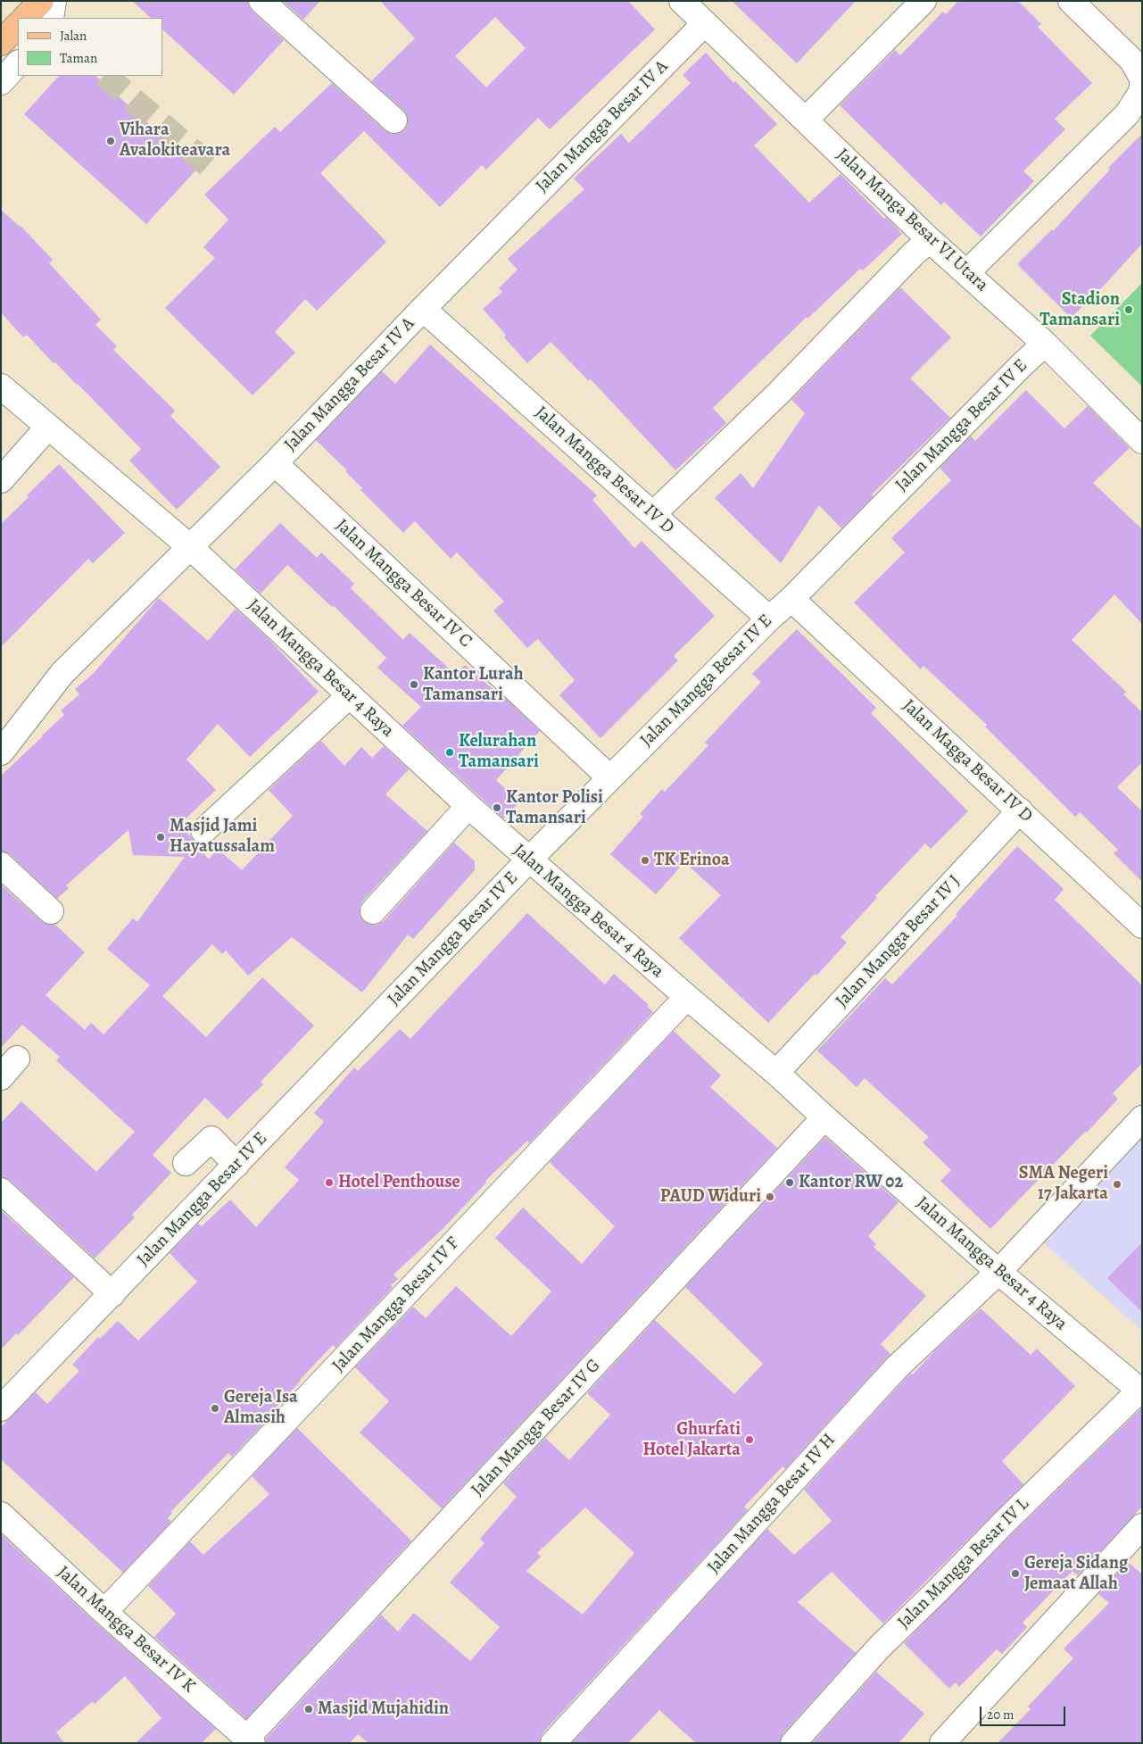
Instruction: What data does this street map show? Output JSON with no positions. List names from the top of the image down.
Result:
{
  "streets": {
    "street": [
      "Jalan Mangga Besar IV A",
      "Jalan Manga Besar VI Utara",
      "Jalan Mangga Besar IV E",
      "Jalan Mangga Besar IV D",
      "Jalan Mangga Besar IV C",
      "Jalan Mangga Besar 4 Raya",
      "Jalan Magga Besar IV D",
      "Jalan Mangga Besar IV J",
      "Jalan Mangga Besar IV F",
      "Jalan Mangga Besar IV G",
      "Jalan Mangga Besar IV H",
      "Jalan Mangga Besar IV L",
      "Jalan Mangga Besar IV K"
    ]
  },
  "crossings": [
    ["Jalan Mangga Besar IV A", "Jalan Manga Besar VI Utara"],
    ["Jalan Mangga Besar IV A", "Jalan Mangga Besar IV D"],
    ["Jalan Mangga Besar IV A", "Jalan Mangga Besar IV C"],
    ["Jalan Mangga Besar IV A", "Jalan Mangga Besar 4 Raya"],
    ["Jalan Manga Besar VI Utara", "Jalan Mangga Besar IV E"],
    ["Jalan Mangga Besar IV E", "Jalan Mangga Besar IV D"],
    ["Jalan Mangga Besar IV E", "Jalan Mangga Besar IV C"],
    ["Jalan Mangga Besar IV E", "Jalan Mangga Besar 4 Raya"],
    ["Jalan Mangga Besar IV E", "Jalan Magga Besar IV D"],
    ["Jalan Mangga Besar 4 Raya", "Jalan Mangga Besar IV J"],
    ["Jalan Mangga Besar 4 Raya", "Jalan Mangga Besar IV F"],
    ["Jalan Mangga Besar 4 Raya", "Jalan Mangga Besar IV G"],
    ["Jalan Mangga Besar 4 Raya", "Jalan Mangga Besar IV H"],
    ["Jalan Mangga Besar 4 Raya", "Jalan Mangga Besar IV L"],
    ["Jalan Magga Besar IV D", "Jalan Mangga Besar IV J"],
    ["Jalan Mangga Besar IV F", "Jalan Mangga Besar IV K"],
    ["Jalan Mangga Besar IV G", "Jalan Mangga Besar IV K"]
  ],
  "places": [
    "Vihara Avalokiteavara",
    "Stadion Tamansari",
    "Kantor Lurah Tamansari",
    "Kelurahan Tamansari",
    "Kantor Polisi Tamansari",
    "Masjid Jami Hayatussalam",
    "TK Erinoa",
    "Hotel Penthouse",
    "Kantor RW 02",
    "SMA Negeri 17 Jakarta",
    "PAUD Widuri",
    "Gereja Isa Almasih",
    "Ghurfati Hotel Jakarta",
    "Gereja Sidang Jemaat Allah",
    "Masjid Mujahidin"
  ],
  "legend": ["Jalan", "Taman"],
  "scale_bar": "20 m"
}
